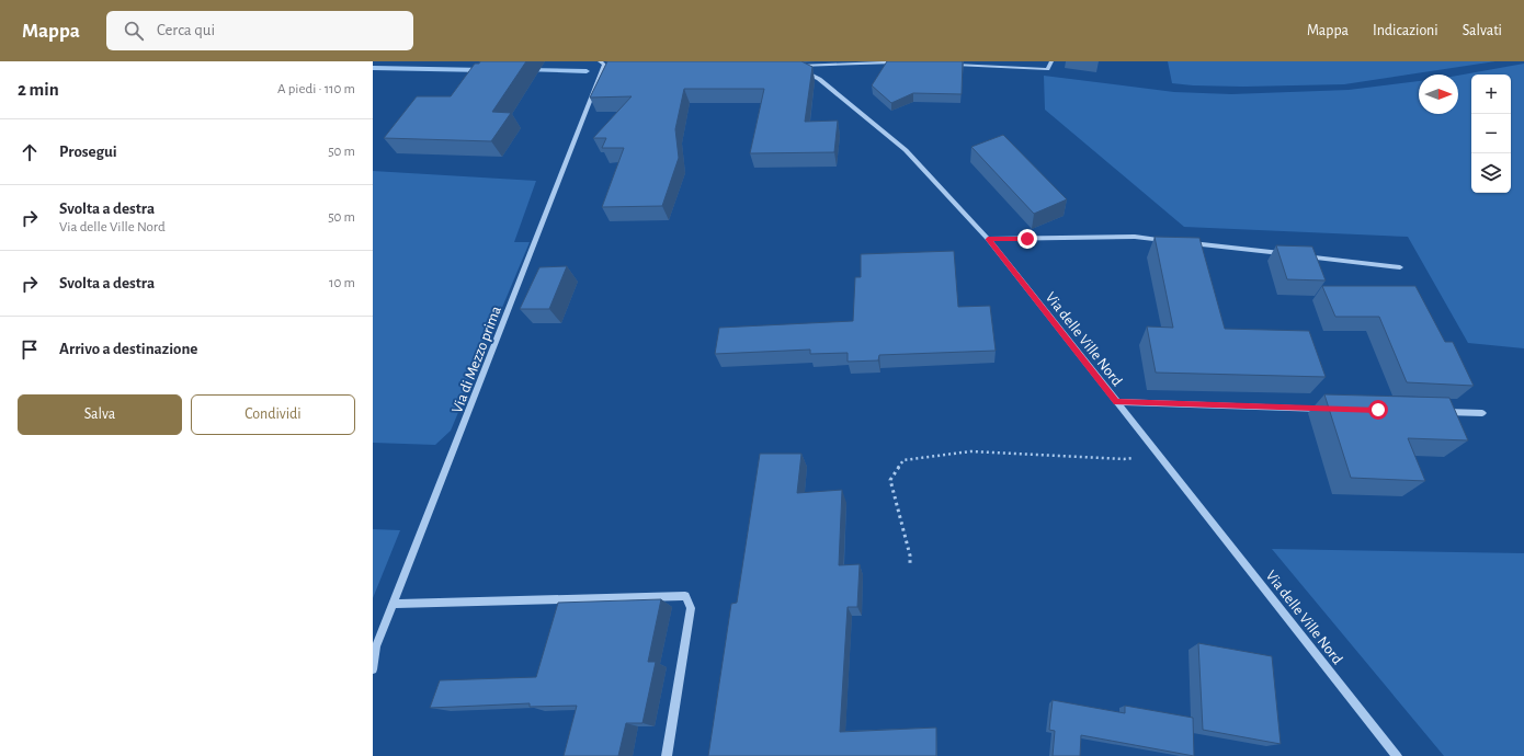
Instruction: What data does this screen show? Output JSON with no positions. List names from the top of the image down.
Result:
{
  "streets": {
    "street": ["Via delle Ville Nord", "Via di Mezzo prima"]
  },
  "north": "right",
  "page": {
    "header": "Mappa",
    "search": "Cerca qui",
    "nav": ["Mappa", "Indicazioni", "Salvati"],
    "heading": ["2 min", "A piedi · 110 m"],
    "map_buttons": ["+", "−"],
    "list": [
      ["Prosegui", "50 m"],
      ["Svolta a destra", "Via delle Ville Nord", "50 m"],
      ["Svolta a destra", "10 m"],
      "Arrivo a destinazione"
    ],
    "buttons": ["Salva", "Condividi"]
  }
}
